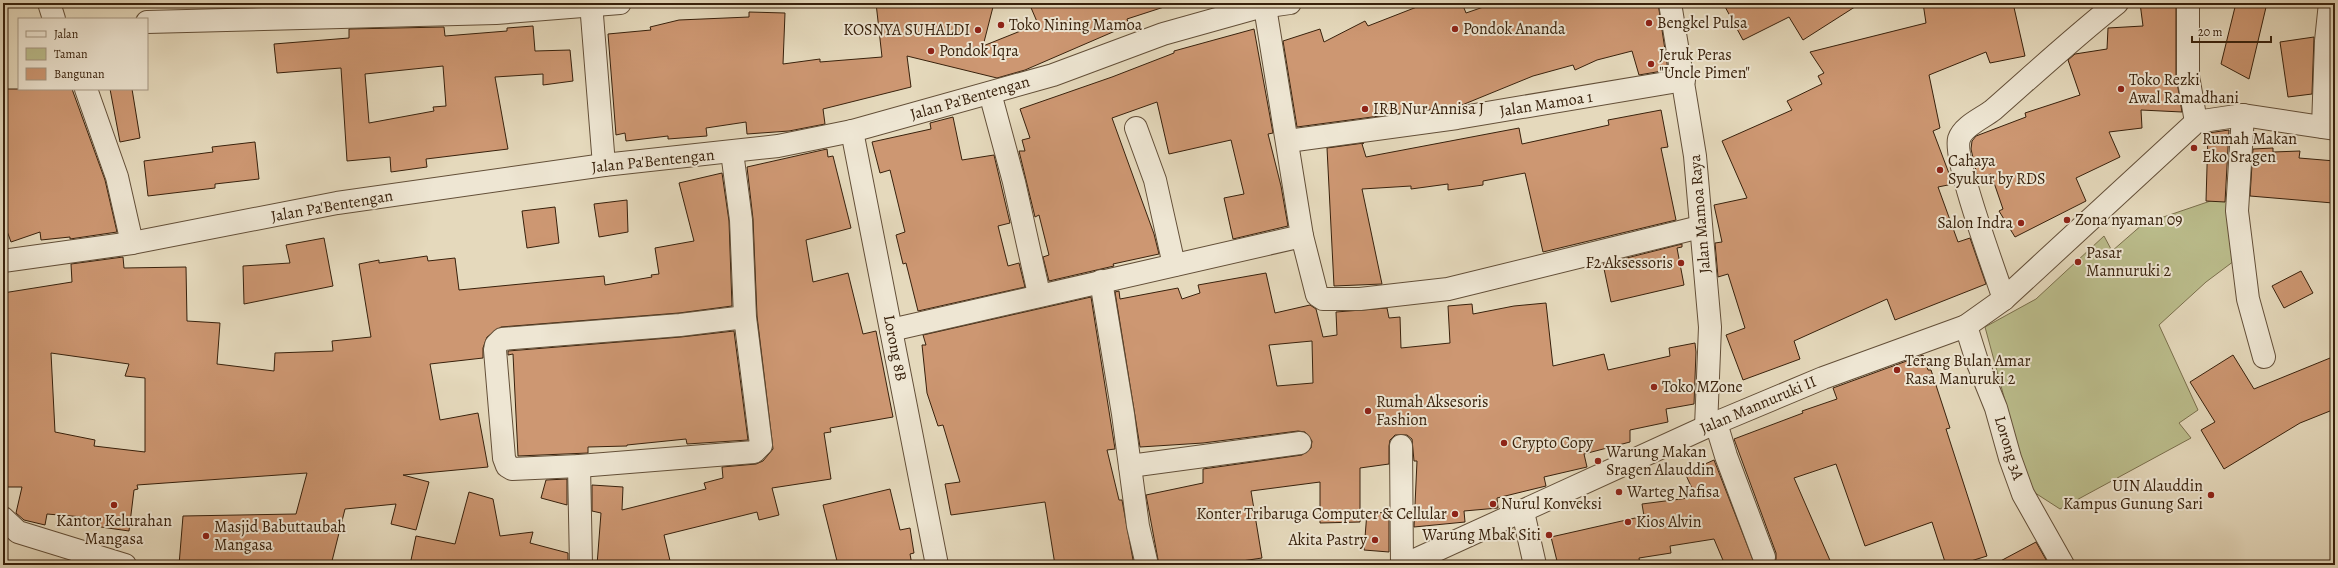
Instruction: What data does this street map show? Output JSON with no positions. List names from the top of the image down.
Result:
{
  "streets": {
    "street": [
      "Jalan Pa'Bentengan",
      "Jalan Mamoa 1",
      "Jalan Mamoa Raya",
      "Lorong 8B",
      "Jalan Mannuruki II",
      "Lorong 3A"
    ]
  },
  "crossings": [
    ["Jalan Pa'Bentengan", "Lorong 8B"],
    ["Jalan Mamoa 1", "Jalan Mamoa Raya"],
    ["Jalan Mamoa Raya", "Jalan Mannuruki II"],
    ["Jalan Mannuruki II", "Lorong 3A"]
  ],
  "places": [
    "Bengkel Pulsa",
    "Toko Nining Mamoa",
    "Pondok Ananda",
    "KOSNYA SUHALDI",
    "Pondok Iqra",
    "Jeruk Peras \"Uncle Pimen\"",
    "Toko Rezki Awal Ramadhani",
    "IRB Nur Annisa J",
    "Rumah Makan Eko Sragen",
    "Cahaya Syukur by RDS",
    "Zona nyaman 09",
    "Salon Indra",
    "Pasar Mannuruki 2",
    "F2 Aksessoris",
    "Terang Bulan Amar Rasa Manuruki 2",
    "Toko MZone",
    "Rumah Aksesoris Fashion",
    "Crypto Copy",
    "Warung Makan Sragen Alauddin",
    "Warteg Nafisa",
    "UIN Alauddin Kampus Gunung Sari",
    "Nurul Konveksi",
    "Kantor Kelurahan Mangasa",
    "Konter Tribaruga Computer & Cellular",
    "Kios Alvin",
    "Warung Mbak Siti",
    "Masjid Babuttaubah Mangasa",
    "Akita Pastry"
  ],
  "legend": ["Jalan", "Taman", "Bangunan"],
  "scale_bar": "20 m"
}
